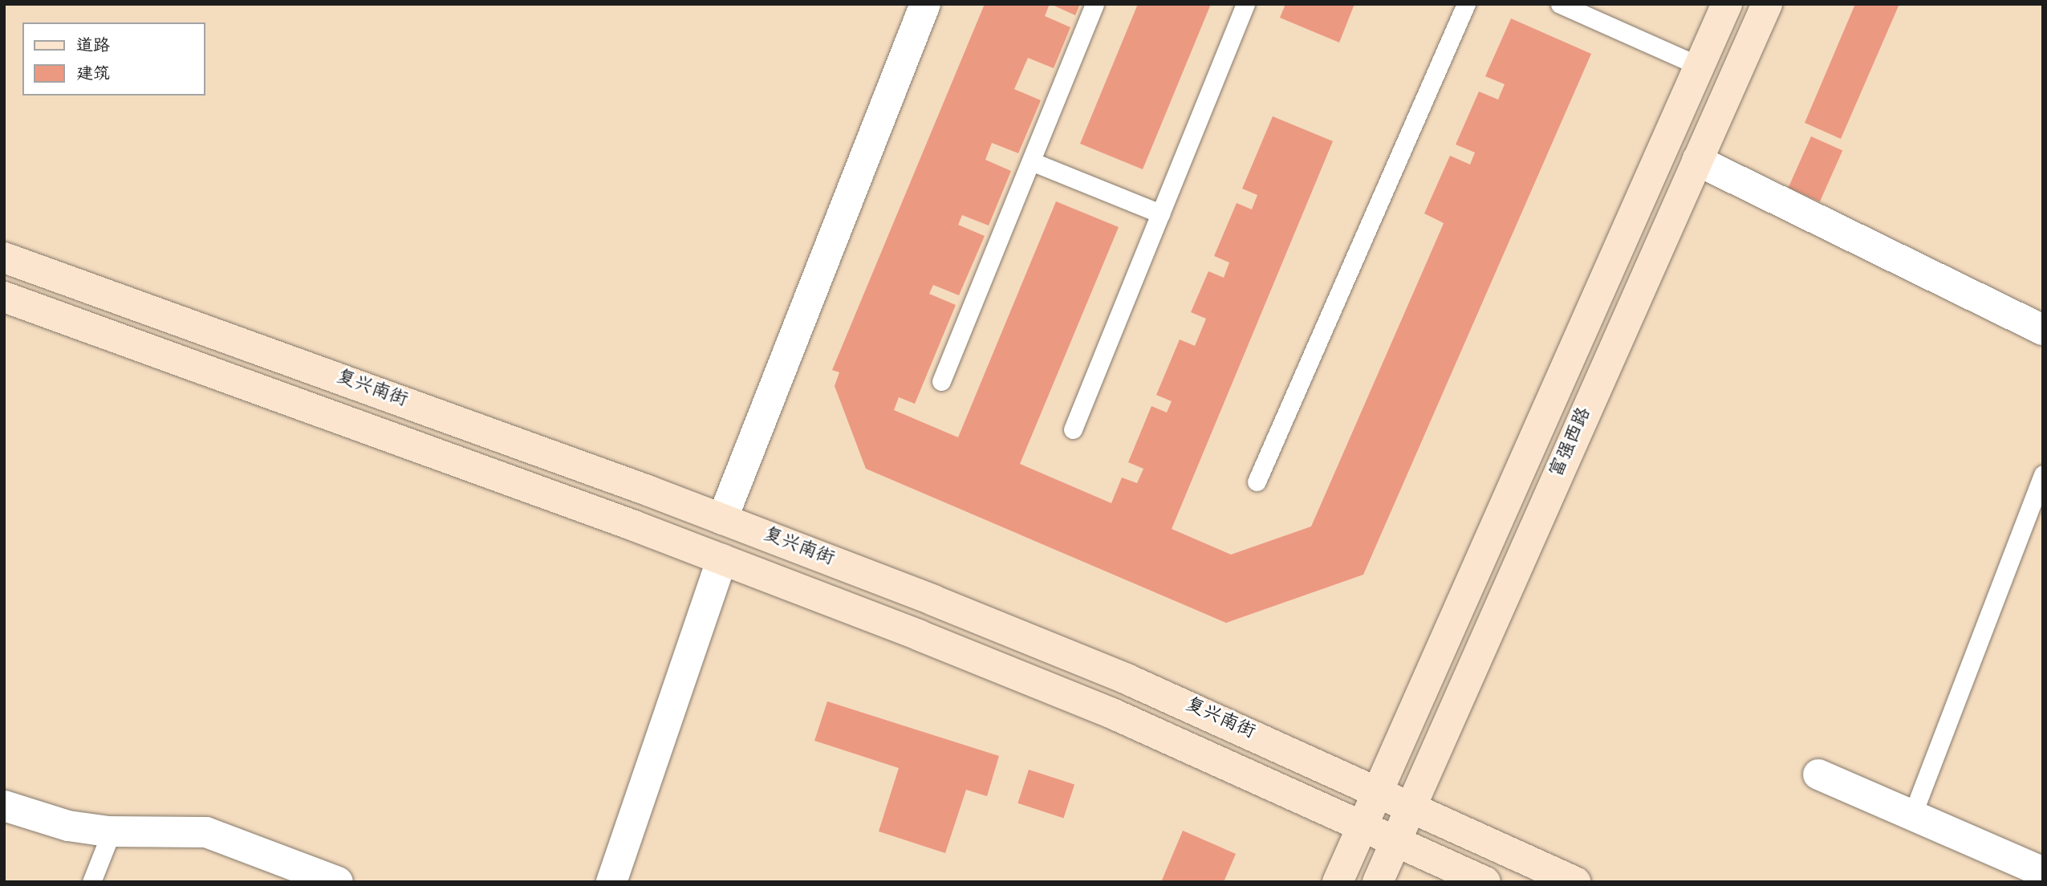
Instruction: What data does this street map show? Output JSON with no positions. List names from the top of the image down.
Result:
{
  "streets": {
    "main road": ["复兴南街", "富强西路"]
  },
  "crossings": [
    ["复兴南街", "富强西路"]
  ],
  "legend": ["道路", "建筑"]
}
